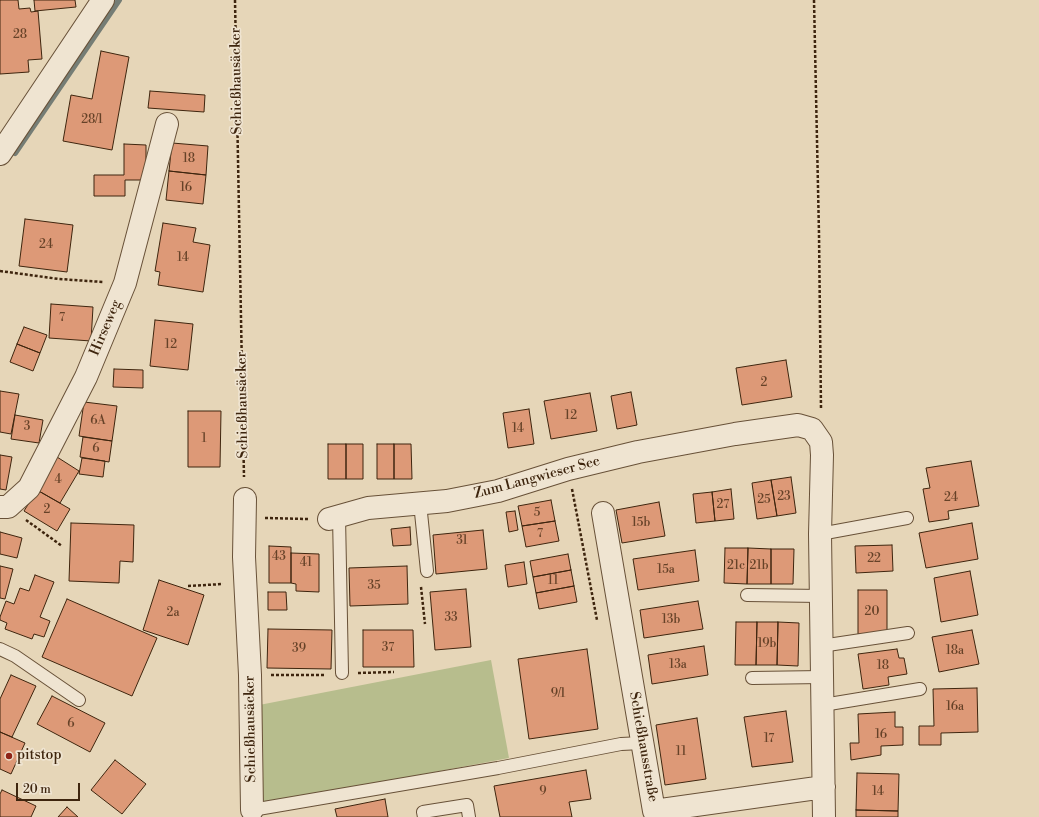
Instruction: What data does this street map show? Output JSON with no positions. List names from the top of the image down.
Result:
{
  "streets": {
    "street": [
      "Schießhausäcker",
      "Hirseweg",
      "Zum Langwieser See",
      "Schießhausstraße"
    ]
  },
  "places": ["pitstop"],
  "house_numbers": [
    "28",
    "28/1",
    "18",
    "16",
    "24",
    "14",
    "7",
    "12",
    "2",
    "12",
    "6A",
    "3",
    "14",
    "1",
    "6",
    "4",
    "23",
    "24",
    "25",
    "27",
    "2",
    "5",
    "15b",
    "7",
    "31",
    "43",
    "22",
    "41",
    "21c",
    "21b",
    "15a",
    "11",
    "35",
    "20",
    "2a",
    "33",
    "13b",
    "19b",
    "37",
    "39",
    "18a",
    "13a",
    "18",
    "9/1",
    "16a",
    "6",
    "16",
    "17",
    "11",
    "9",
    "14"
  ],
  "scale_bar": "20 m"
}
